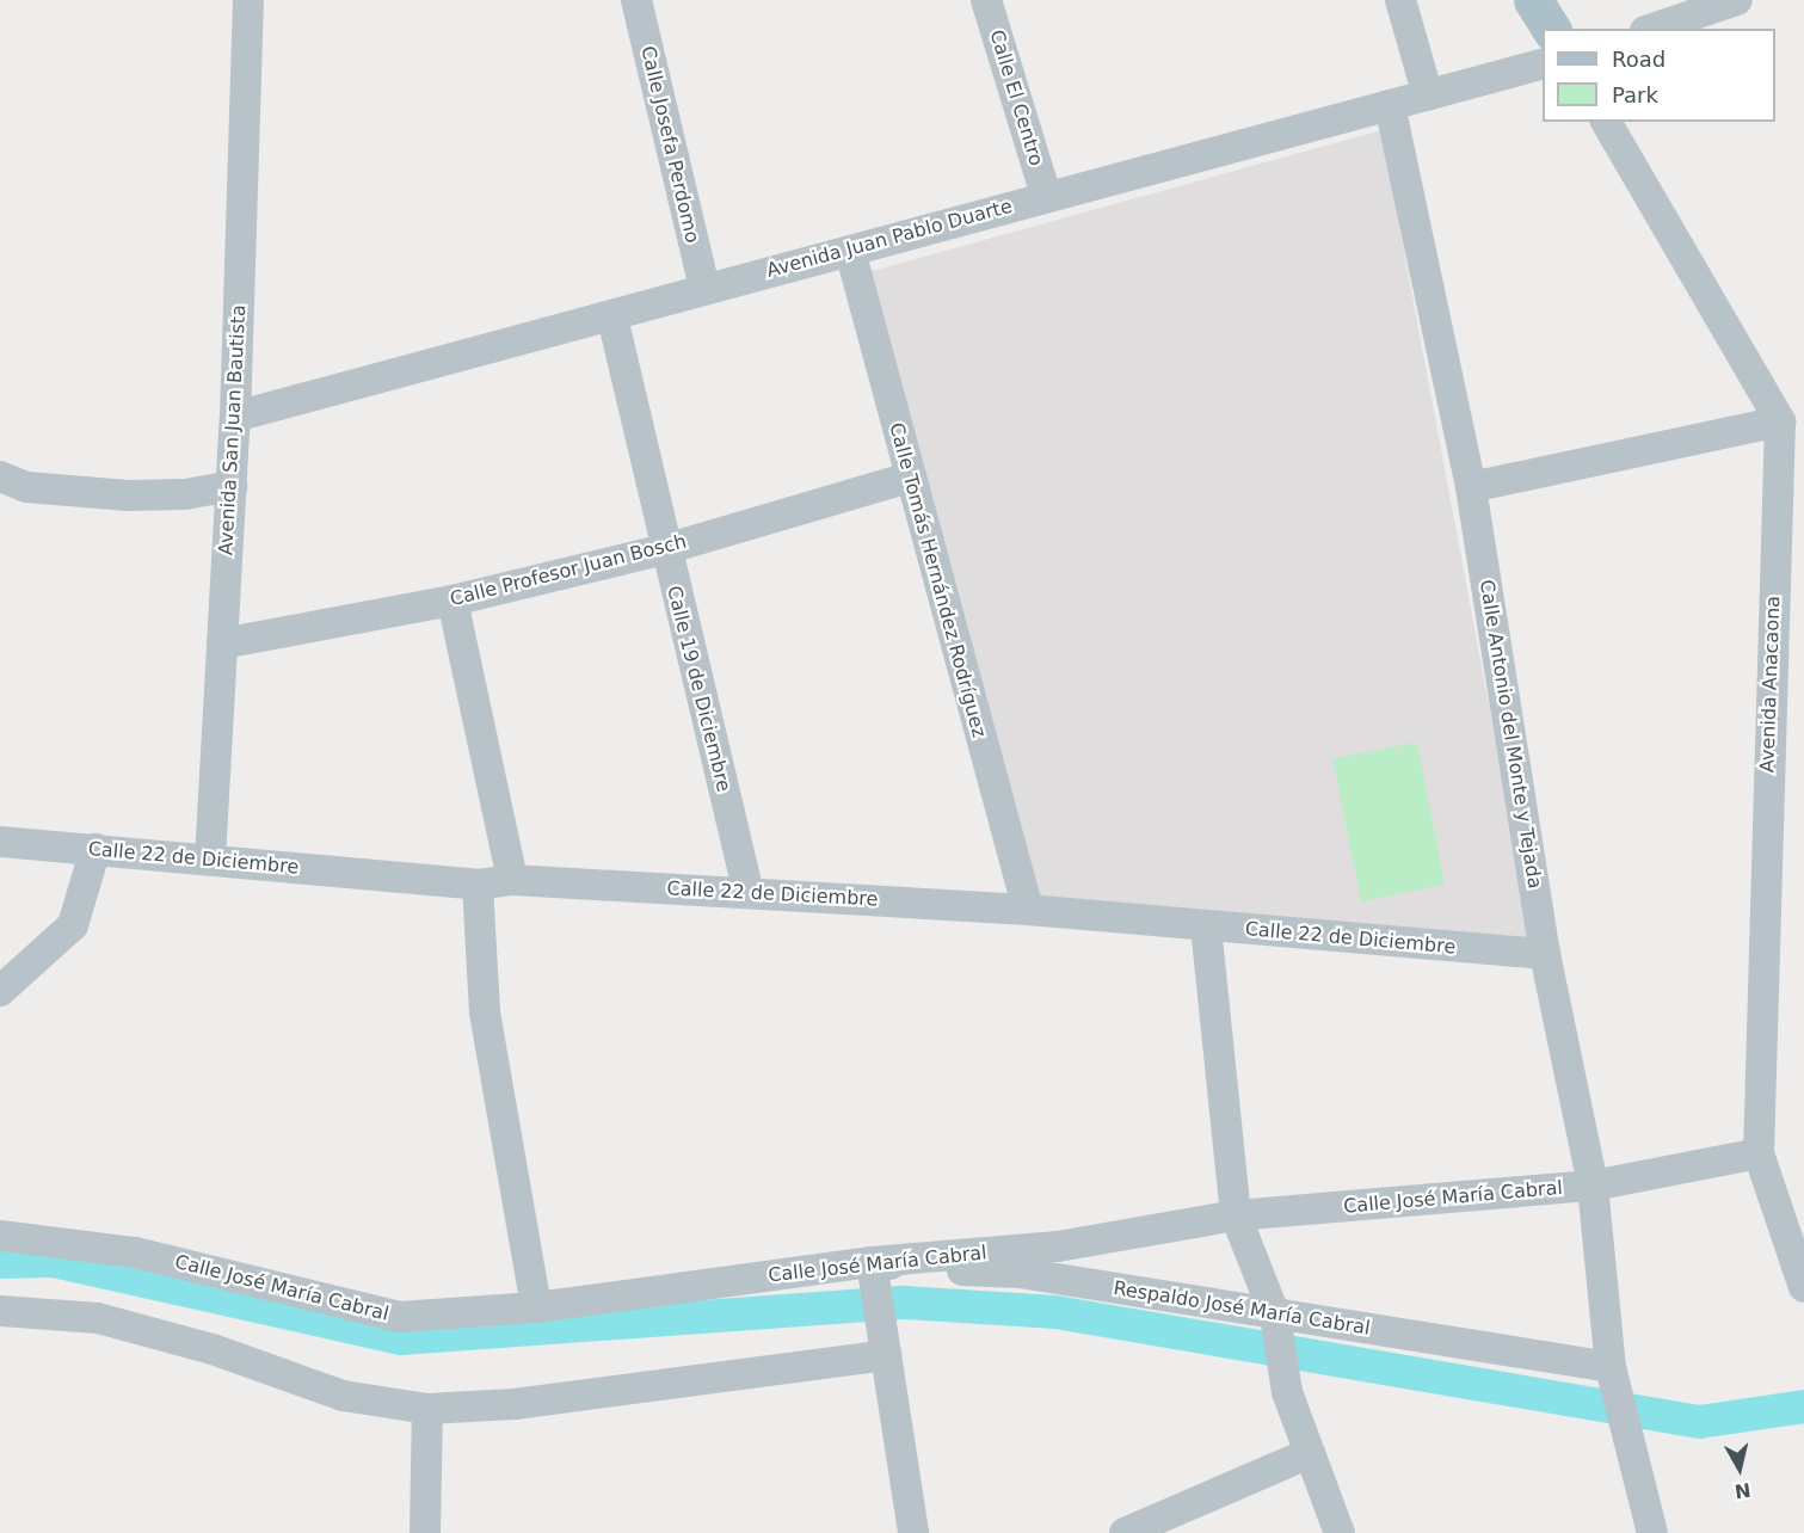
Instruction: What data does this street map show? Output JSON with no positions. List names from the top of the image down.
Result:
{
  "streets": {
    "street": [
      "Calle El Centro",
      "Calle Josefa Perdomo",
      "Avenida Juan Pablo Duarte",
      "Avenida San Juan Bautista",
      "Calle Profesor Juan Bosch",
      "Calle Tomás Hernández Rodríguez",
      "Avenida Anacaona",
      "Calle 19 de Diciembre",
      "Calle Antonio del Monte y Tejada",
      "Calle 22 de Diciembre",
      "Calle José María Cabral",
      "Respaldo José María Cabral"
    ]
  },
  "crossings": [
    ["Calle El Centro", "Avenida Juan Pablo Duarte"],
    ["Calle Josefa Perdomo", "Avenida Juan Pablo Duarte"],
    ["Avenida Juan Pablo Duarte", "Avenida San Juan Bautista"],
    ["Avenida Juan Pablo Duarte", "Calle Tomás Hernández Rodríguez"],
    ["Avenida Juan Pablo Duarte", "Calle 19 de Diciembre"],
    ["Avenida Juan Pablo Duarte", "Calle Antonio del Monte y Tejada"],
    ["Avenida San Juan Bautista", "Calle Profesor Juan Bosch"],
    ["Avenida San Juan Bautista", "Calle 22 de Diciembre"],
    ["Calle Profesor Juan Bosch", "Calle Tomás Hernández Rodríguez"],
    ["Calle Profesor Juan Bosch", "Calle 19 de Diciembre"],
    ["Calle Tomás Hernández Rodríguez", "Calle 22 de Diciembre"],
    ["Avenida Anacaona", "Calle José María Cabral"],
    ["Calle 19 de Diciembre", "Calle 22 de Diciembre"],
    ["Calle Antonio del Monte y Tejada", "Calle 22 de Diciembre"],
    ["Calle Antonio del Monte y Tejada", "Calle José María Cabral"],
    ["Calle Antonio del Monte y Tejada", "Respaldo José María Cabral"],
    ["Calle José María Cabral", "Respaldo José María Cabral"]
  ],
  "legend": ["Road", "Park"],
  "north": "bottom"
}
